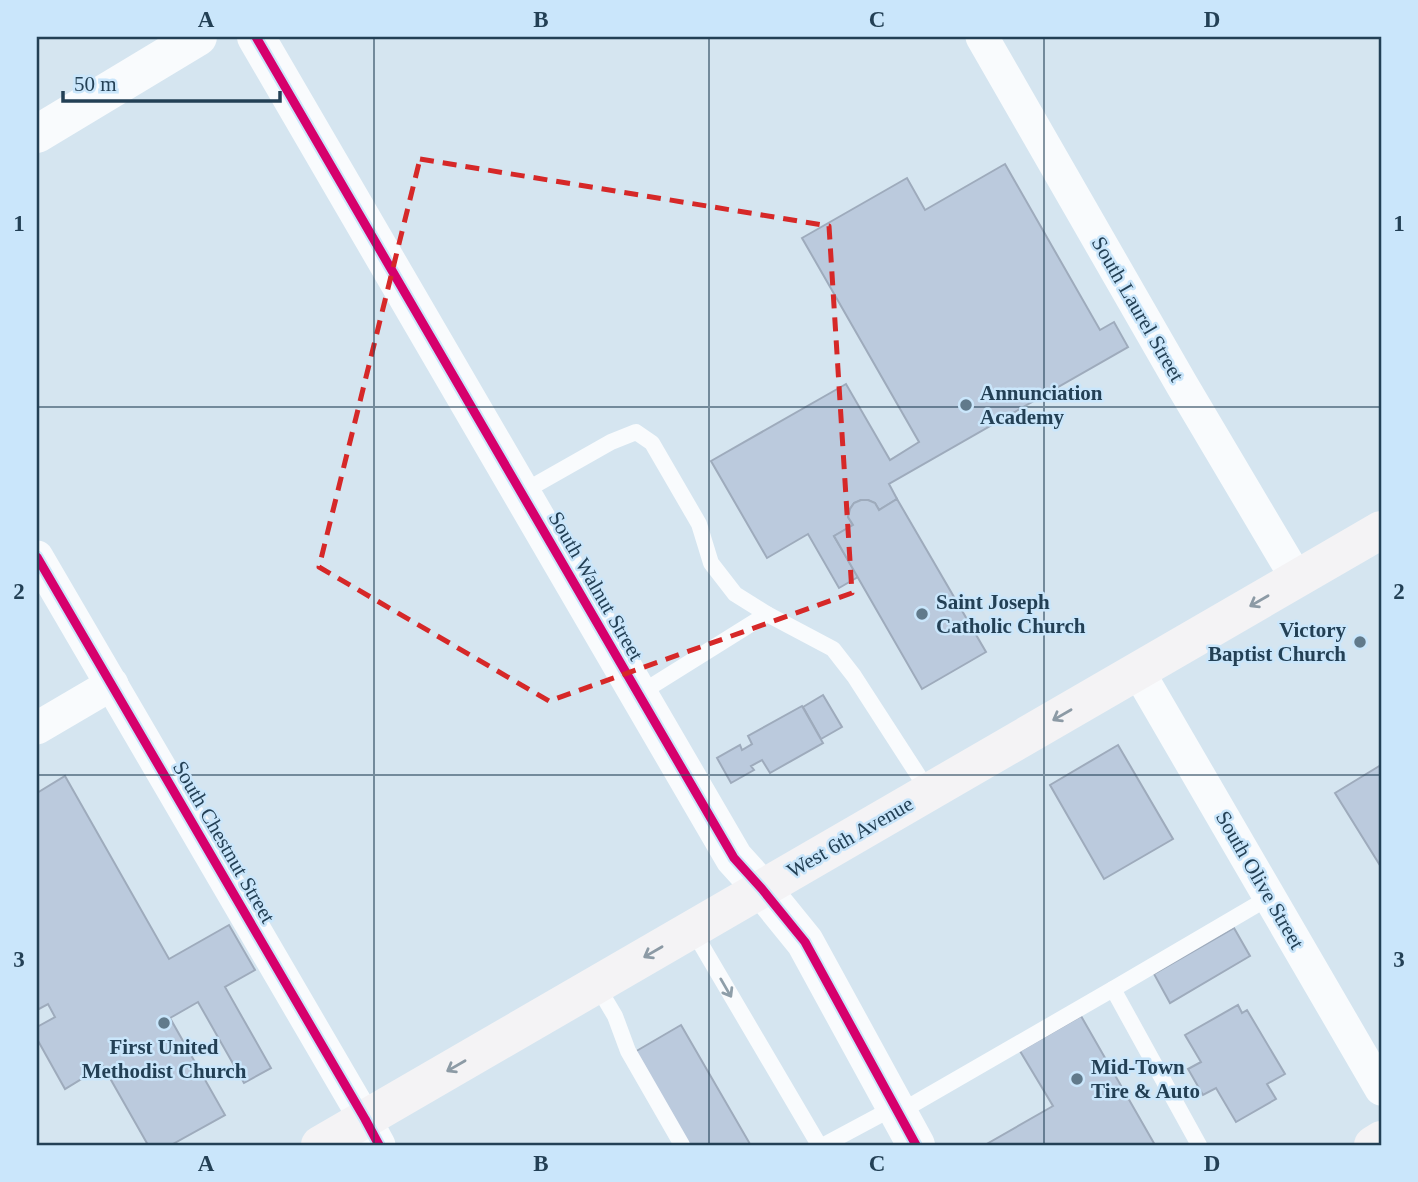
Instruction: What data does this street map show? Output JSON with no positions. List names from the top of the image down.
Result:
{
  "streets": {
    "main road": ["West 6th Avenue"],
    "street": [
      "South Laurel Street",
      "South Walnut Street",
      "South Chestnut Street",
      "South Olive Street"
    ]
  },
  "crossings": [
    ["South Laurel Street", "West 6th Avenue"],
    ["South Walnut Street", "West 6th Avenue"],
    ["West 6th Avenue", "South Chestnut Street"],
    ["West 6th Avenue", "South Olive Street"]
  ],
  "one_way": ["West 6th Avenue"],
  "places": [
    "Annunciation Academy",
    "Saint Joseph Catholic Church",
    "Victory Baptist Church",
    "First United Methodist Church",
    "Mid-Town Tire & Auto"
  ],
  "scale_bar": "50 m",
  "grid": {
    "columns": [
      "A",
      "B",
      "C",
      "D"
    ],
    "rows": ["1", "2", "3"]
  }
}
